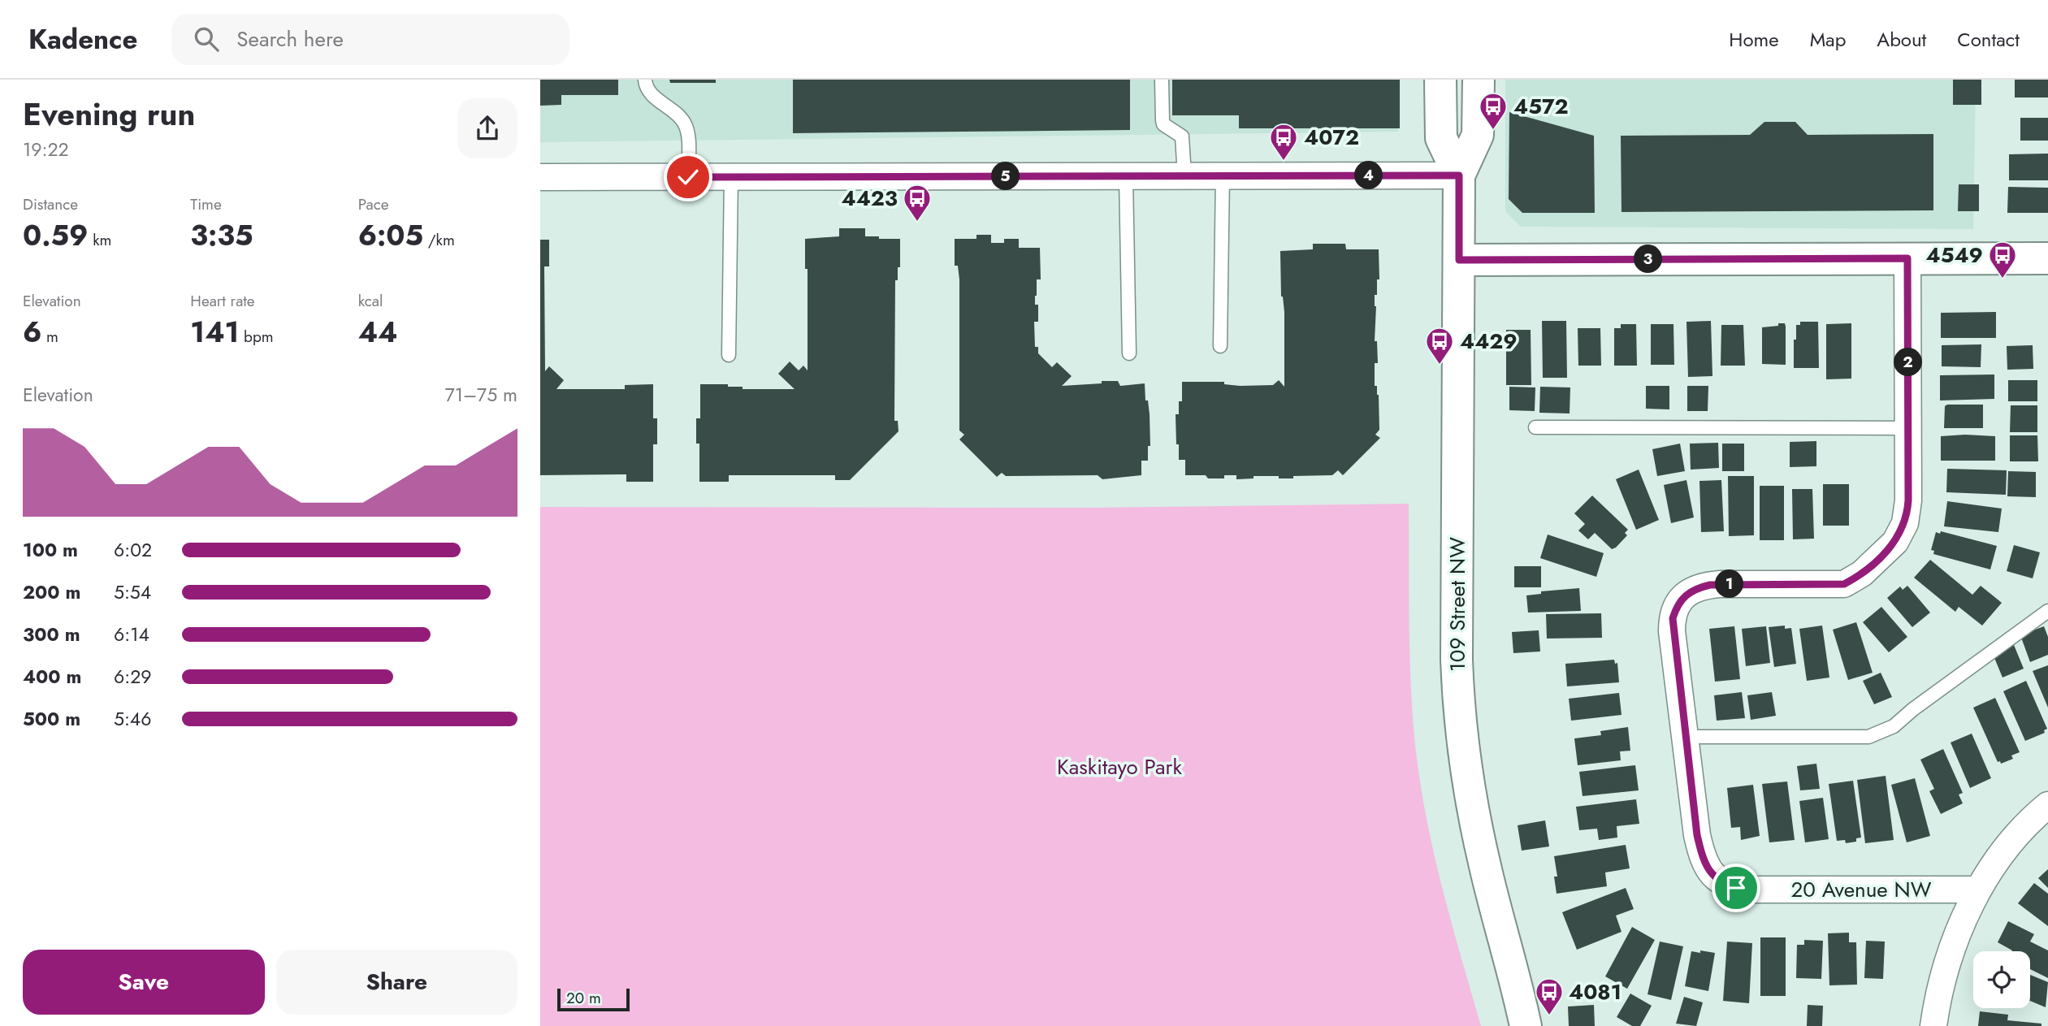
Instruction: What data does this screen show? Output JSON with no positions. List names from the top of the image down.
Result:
{
  "streets": {
    "street": ["109 Street NW", "20 Avenue NW"]
  },
  "parks": ["Kaskitayo Park"],
  "places": {
    "bus stop": [
      "4572",
      "4072",
      "4423",
      "4549",
      "4429",
      "4081"
    ]
  },
  "scale_bar": "20 m",
  "page": {
    "header": "Kadence",
    "search": "Search here",
    "nav": [
      "Home",
      "Map",
      "About",
      "Contact"
    ],
    "heading": ["Evening run", "19:22"],
    "pins": [
      "4",
      "5",
      "3",
      "2",
      "1"
    ],
    "stats": [
      ["Distance", "0.59 km"],
      ["Time", "3:35"],
      ["Pace", "6:05 /km"],
      ["Elevation", "6 m"],
      ["Heart rate", "141 bpm"],
      ["kcal", "44"]
    ],
    "chart": ["Elevation", "71–75 m"],
    "list": [
      {
        "name": "100 m",
        "note": "6:02"
      },
      {
        "name": "200 m",
        "note": "5:54"
      },
      {
        "name": "300 m",
        "note": "6:14"
      },
      {
        "name": "400 m",
        "note": "6:29"
      },
      {
        "name": "500 m",
        "note": "5:46"
      }
    ],
    "buttons": ["Save", "Share"],
    "scale": "20 m"
  }
}
